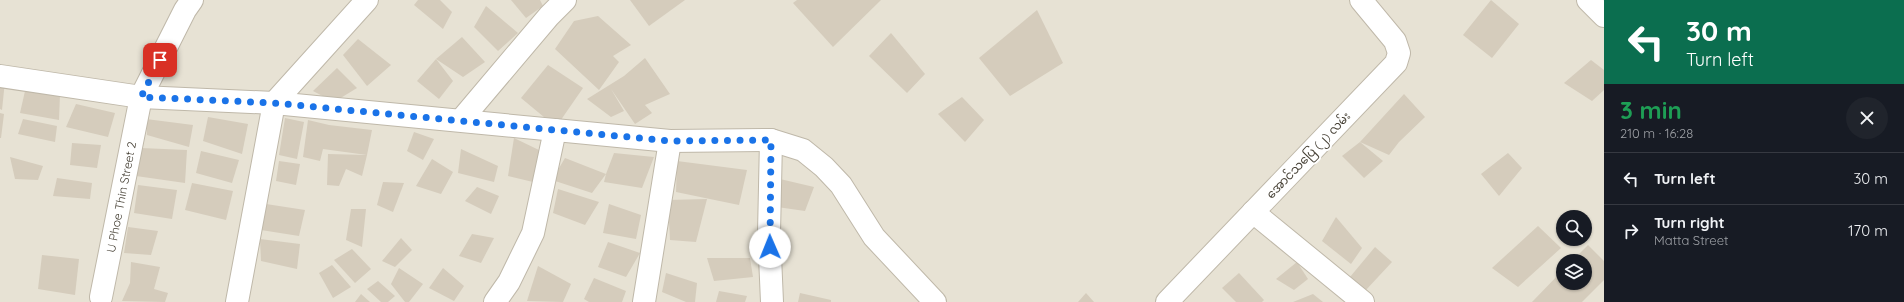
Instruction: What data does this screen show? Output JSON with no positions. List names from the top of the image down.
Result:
{
  "streets": {
    "street": ["အောင်သပြေ (၂) လမ်း", "U Phoe Thin Street 2"]
  },
  "page": {
    "turn": ["30 m", "Turn left"],
    "heading": ["3 min", "210 m · 16:28"],
    "list": [
      {
        "name": "Turn left",
        "value": "30 m"
      },
      {
        "name": "Turn right",
        "note": "Matta Street",
        "value": "170 m"
      }
    ]
  }
}
